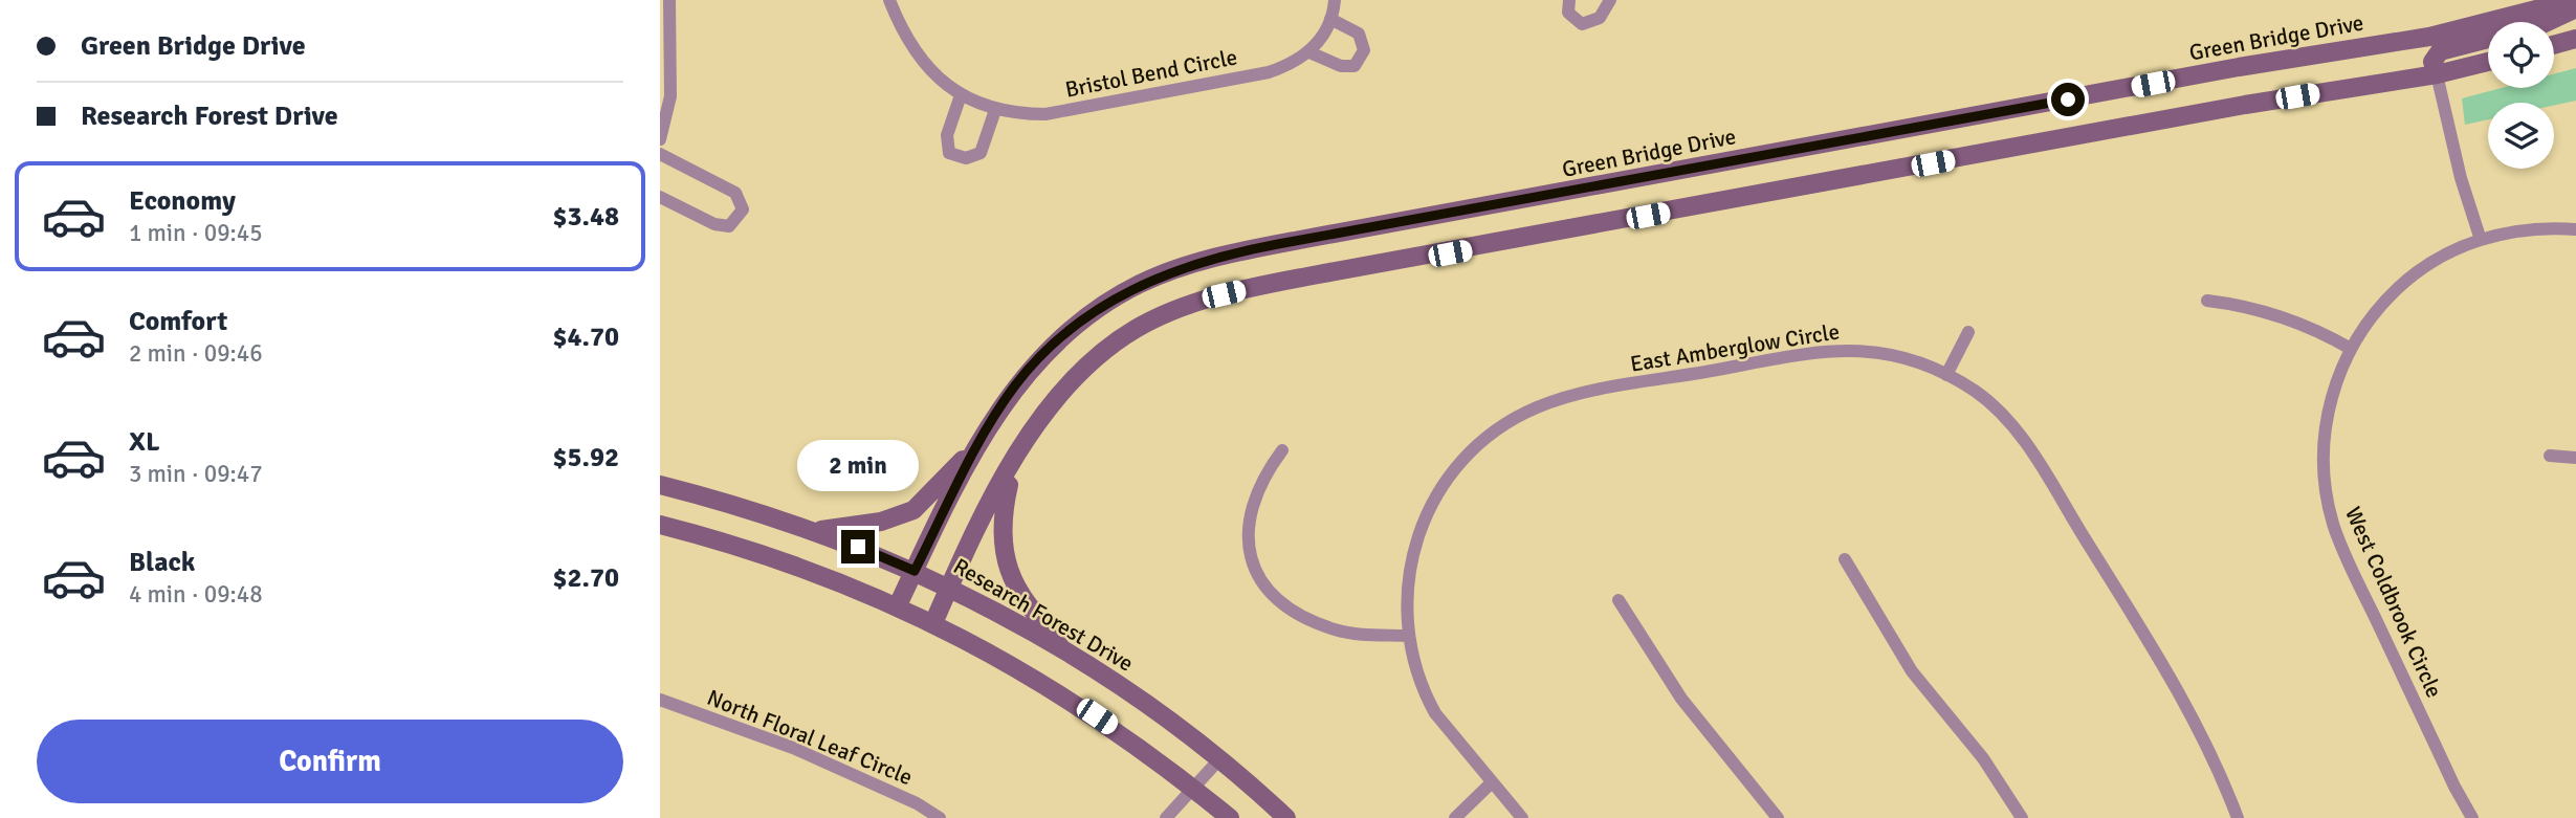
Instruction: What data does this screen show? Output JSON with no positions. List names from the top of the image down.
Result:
{
  "streets": {
    "main road": ["Green Bridge Drive", "Research Forest Drive"],
    "street": [
      "Bristol Bend Circle",
      "East Amberglow Circle",
      "West Coldbrook Circle",
      "North Floral Leaf Circle"
    ]
  },
  "crossings": [
    ["Green Bridge Drive", "Research Forest Drive"]
  ],
  "page": {
    "banner": ["Green Bridge Drive", "Research Forest Drive"],
    "list": [
      {
        "name": "Economy",
        "note": "1 min · 09:45",
        "value": "$3.48"
      },
      {
        "name": "Comfort",
        "note": "2 min · 09:46",
        "value": "$4.70"
      },
      {
        "name": "XL",
        "note": "3 min · 09:47",
        "value": "$5.92"
      },
      {
        "name": "Black",
        "note": "4 min · 09:48",
        "value": "$2.70"
      }
    ],
    "bubble": "2 min",
    "buttons": "Confirm"
  }
}
